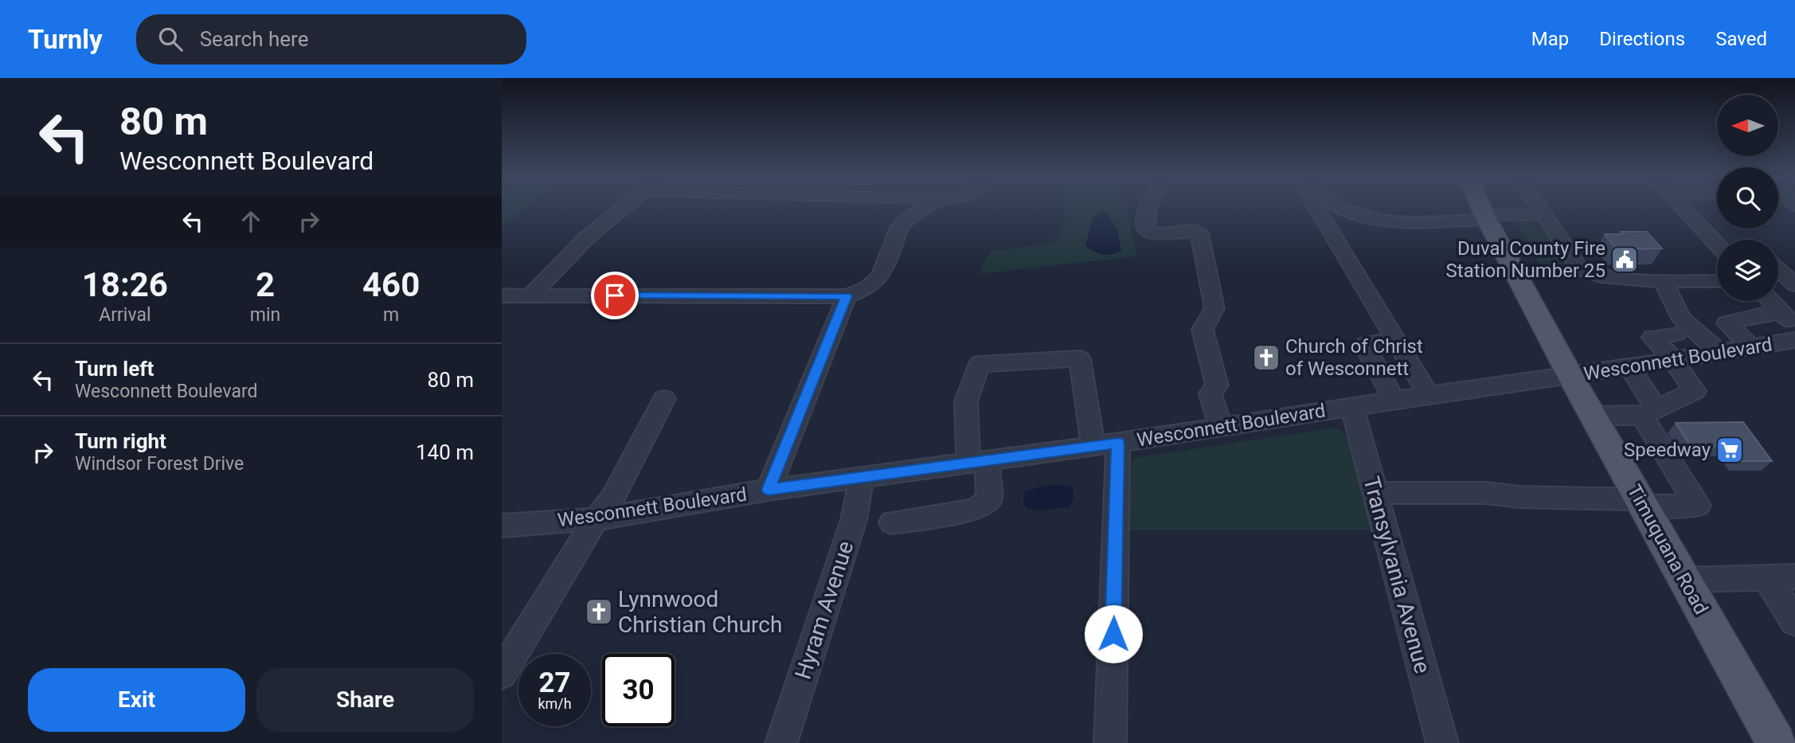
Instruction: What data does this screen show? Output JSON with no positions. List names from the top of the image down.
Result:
{
  "streets": {
    "main road": ["Timuquana Road"],
    "street": ["Wesconnett Boulevard", "Transylvania Avenue", "Hyram Avenue"]
  },
  "crossings": [
    ["Wesconnett Boulevard", "Timuquana Road"],
    ["Wesconnett Boulevard", "Transylvania Avenue"],
    ["Wesconnett Boulevard", "Hyram Avenue"]
  ],
  "places": {
    "public building": ["Duval County Fire Station Number 25"],
    "church": ["Church of Christ of Wesconnett", "Lynnwood Christian Church"],
    "supermarket": ["Speedway"]
  },
  "north": "left",
  "page": {
    "header": "Turnly",
    "search": "Search here",
    "nav": ["Map", "Directions", "Saved"],
    "turn": ["80 m", "Wesconnett Boulevard"],
    "eta": [
      "18:26",
      "Arrival",
      "2",
      "min",
      "460",
      "m"
    ],
    "list": [
      {
        "name": "Turn left",
        "note": "Wesconnett Boulevard",
        "value": "80 m"
      },
      {
        "name": "Turn right",
        "note": "Windsor Forest Drive",
        "value": "140 m"
      }
    ],
    "speed": "27 km/h",
    "limit": "30",
    "buttons": ["Exit", "Share"]
  }
}
